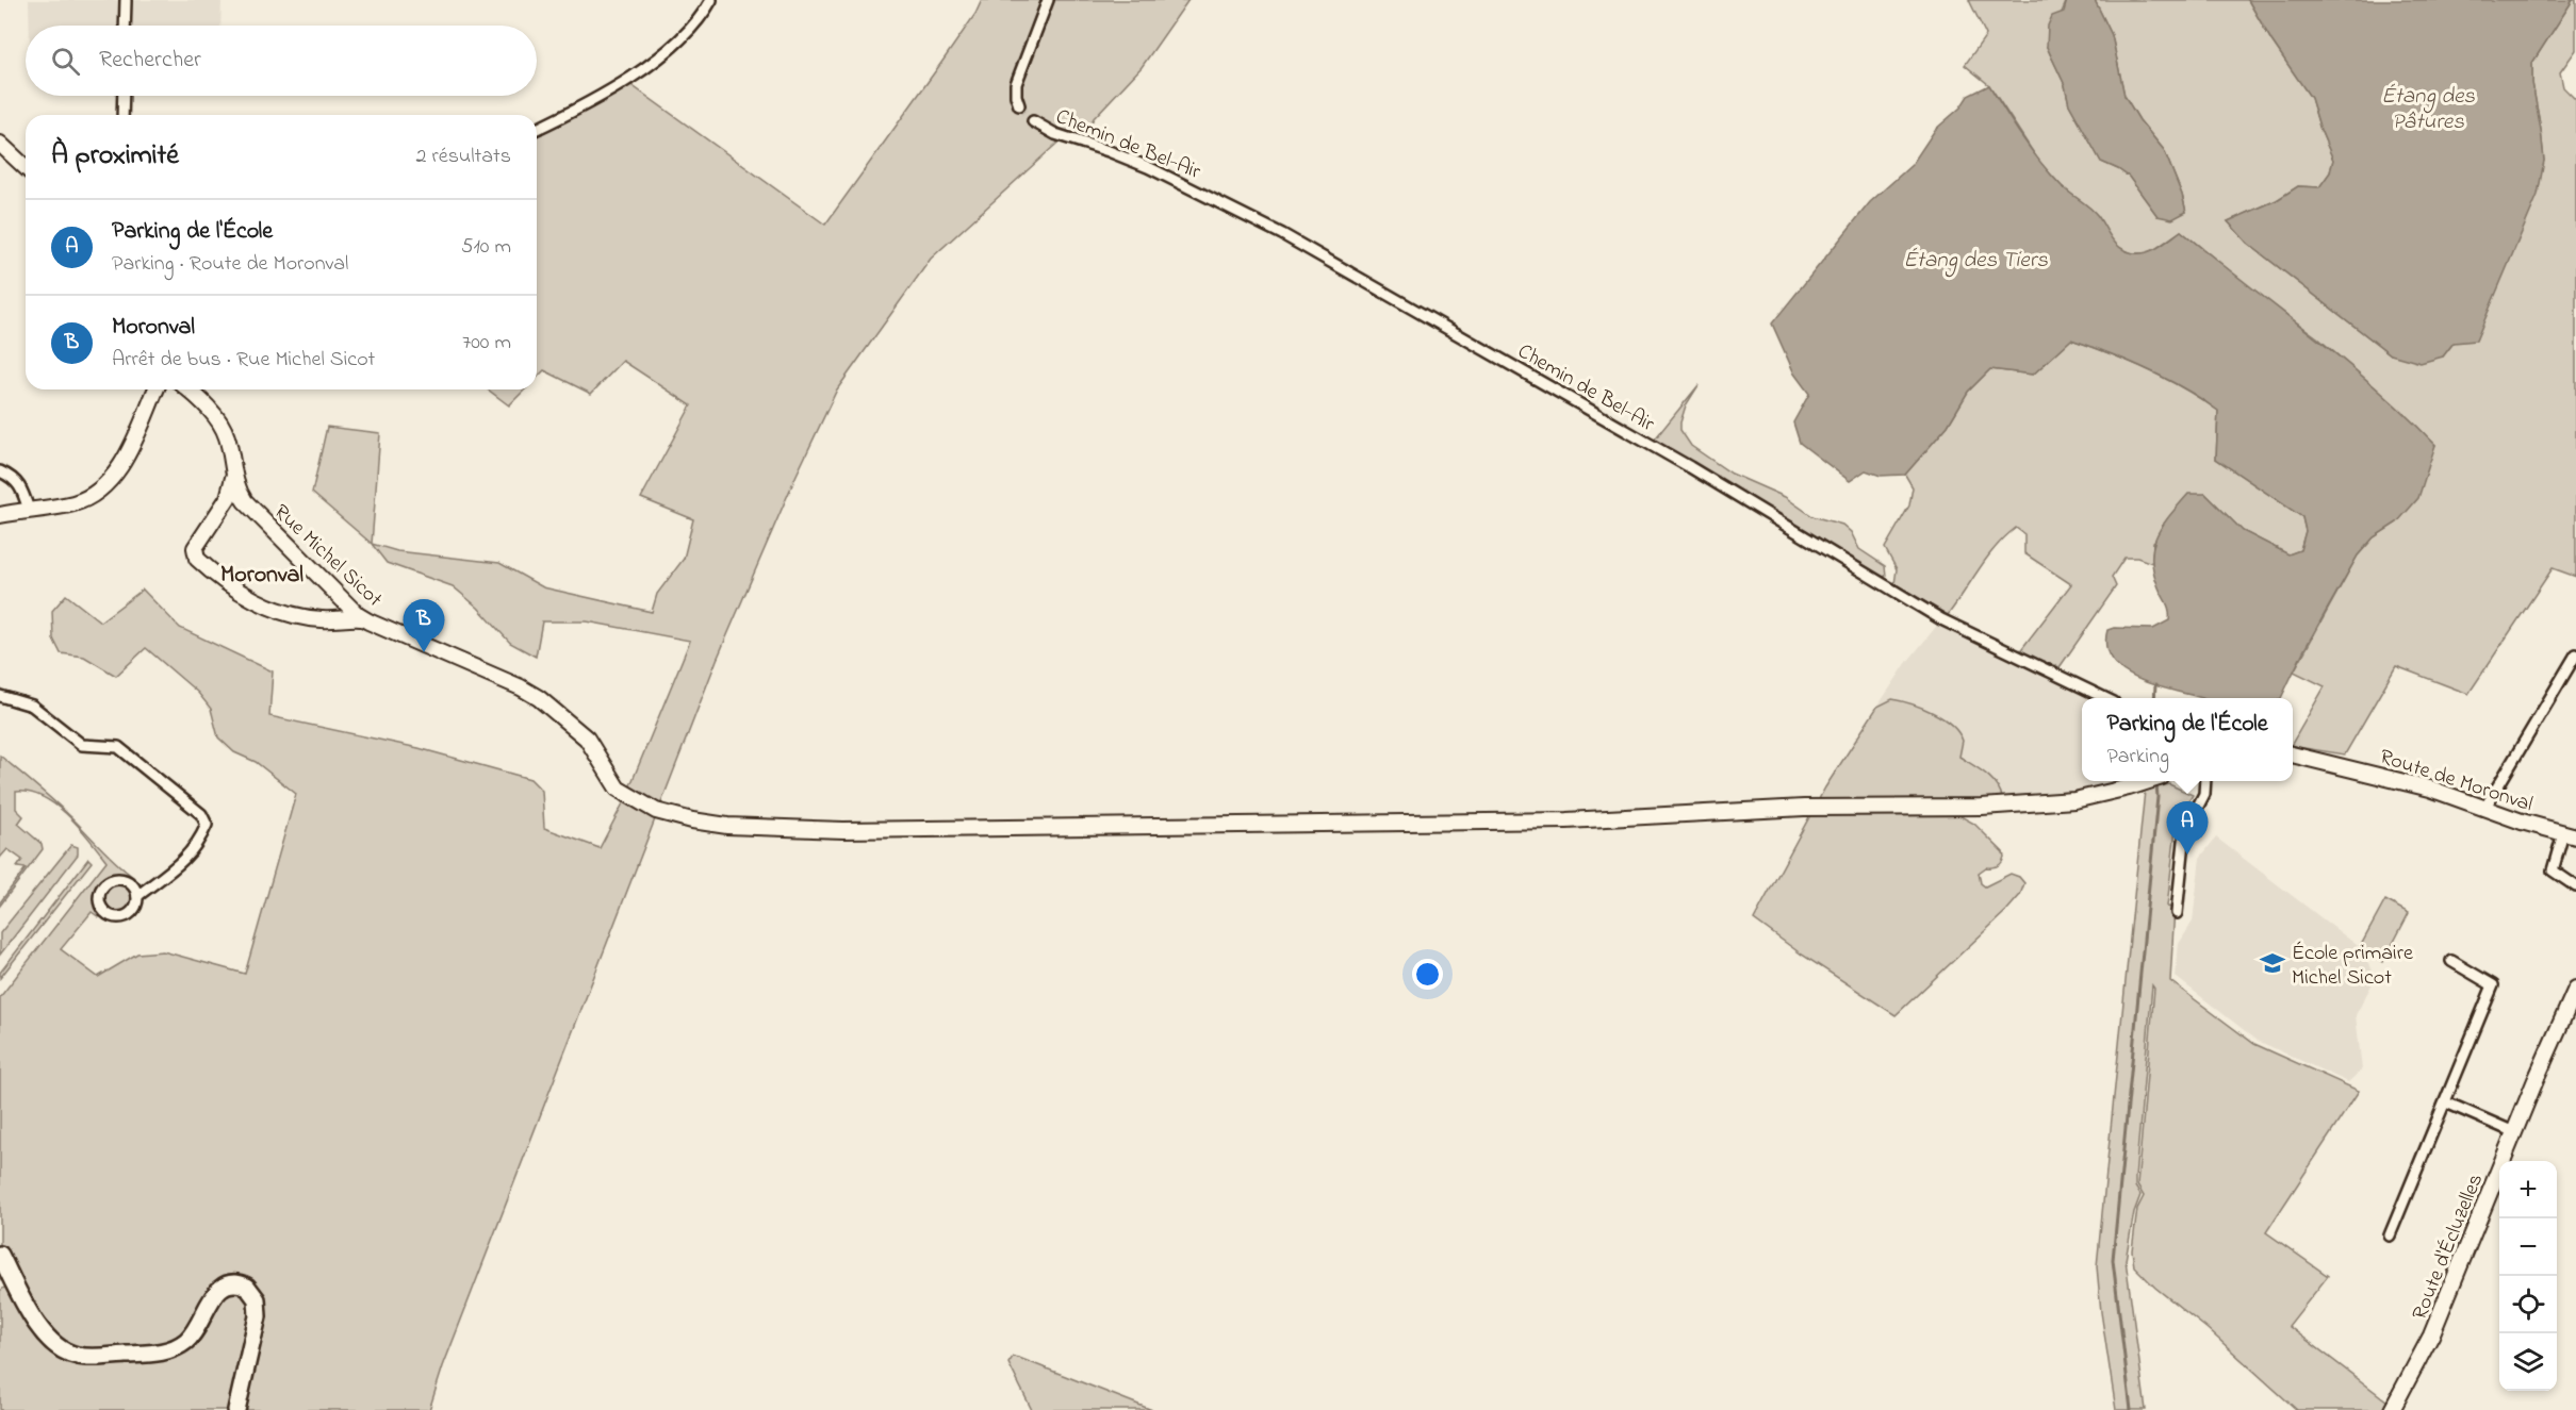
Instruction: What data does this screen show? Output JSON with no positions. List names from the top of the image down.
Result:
{
  "streets": {
    "street": [
      "Chemin de Bel-Air",
      "Rue Michel Sicot",
      "Route de Moronval",
      "Route d'Écluzelles"
    ]
  },
  "districts": ["Moronval"],
  "water": ["Étang des Pâtures", "Étang des Tiers"],
  "places": {
    "school or university": ["École primaire Michel Sicot"]
  },
  "page": {
    "search": "Rechercher",
    "heading": ["À proximité", "2 résultats"],
    "list": [
      {
        "mark": "A",
        "name": "Parking de l'École",
        "note": "Parking · Route de Moronval",
        "value": "510 m"
      },
      {
        "mark": "B",
        "name": "Moronval",
        "note": "Arrêt de bus · Rue Michel Sicot",
        "value": "700 m"
      }
    ],
    "pins": ["B", "A"],
    "popup": ["Parking de l'École", "Parking"],
    "map_buttons": ["+", "−"]
  }
}
